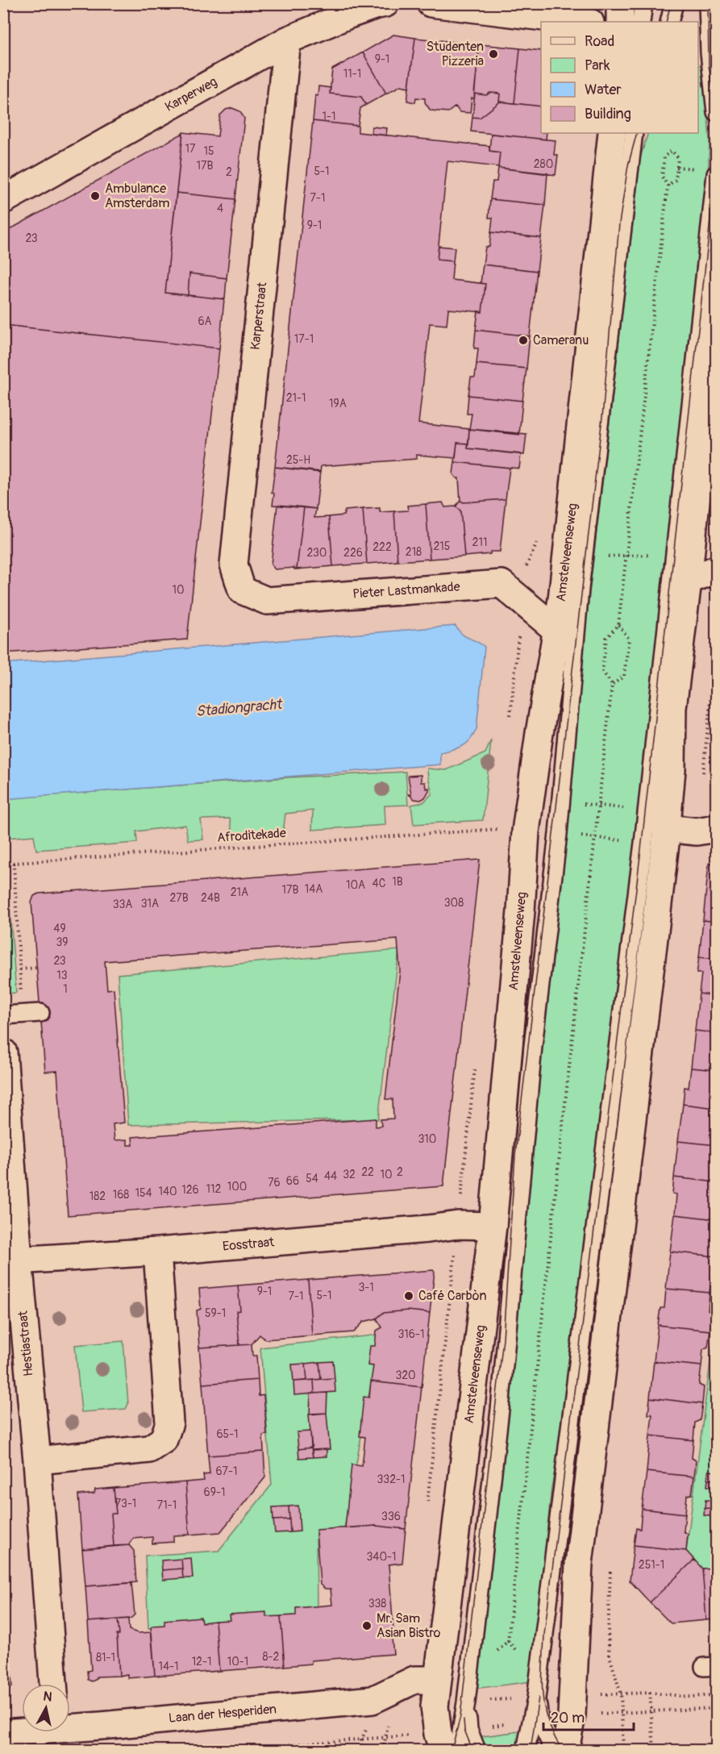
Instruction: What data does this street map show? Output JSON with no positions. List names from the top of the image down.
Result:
{
  "streets": {
    "street": [
      "Karperweg",
      "Karperstraat",
      "Amstelveenseweg",
      "Pieter Lastmankade",
      "Eosstraat",
      "Hestiastraat",
      "Laan der Hesperiden"
    ],
    "path": ["Afroditekade"]
  },
  "crossings": [
    ["Karperweg", "Karperstraat"],
    ["Karperstraat", "Pieter Lastmankade"],
    ["Amstelveenseweg", "Pieter Lastmankade"],
    ["Amstelveenseweg", "Afroditekade"],
    ["Amstelveenseweg", "Eosstraat"],
    ["Amstelveenseweg", "Laan der Hesperiden"],
    ["Eosstraat", "Hestiastraat"]
  ],
  "water": ["Stadiongracht"],
  "places": [
    "Studenten Pizzeria",
    "Ambulance Amsterdam",
    "Cameranu",
    "Café Carbòn",
    "Mr. Sam Asian Bistro"
  ],
  "house_numbers": [
    "9-1",
    "11-1",
    "1-1",
    "17",
    "15",
    "280",
    "17B",
    "5-1",
    "2",
    "7-1",
    "4",
    "9-1",
    "23",
    "6A",
    "17-1",
    "21-1",
    "19A",
    "25-H",
    "211",
    "215",
    "222",
    "218",
    "230",
    "226",
    "10",
    "1B",
    "4C",
    "10A",
    "14A",
    "17B",
    "21A",
    "27B",
    "24B",
    "308",
    "31A",
    "33A",
    "49",
    "39",
    "23",
    "13",
    "1",
    "310",
    "22",
    "2",
    "32",
    "10",
    "44",
    "54",
    "66",
    "76",
    "100",
    "112",
    "126",
    "140",
    "154",
    "168",
    "182",
    "3-1",
    "9-1",
    "5-1",
    "7-1",
    "59-1",
    "316-1",
    "320",
    "65-1",
    "67-1",
    "332-1",
    "69-1",
    "73-1",
    "71-1",
    "336",
    "340-1",
    "251-1",
    "338",
    "8-2",
    "81-1",
    "12-1",
    "10-1",
    "14-1"
  ],
  "legend": [
    "Road",
    "Park",
    "Water",
    "Building"
  ],
  "scale_bar": "20 m",
  "north": "top"
}
